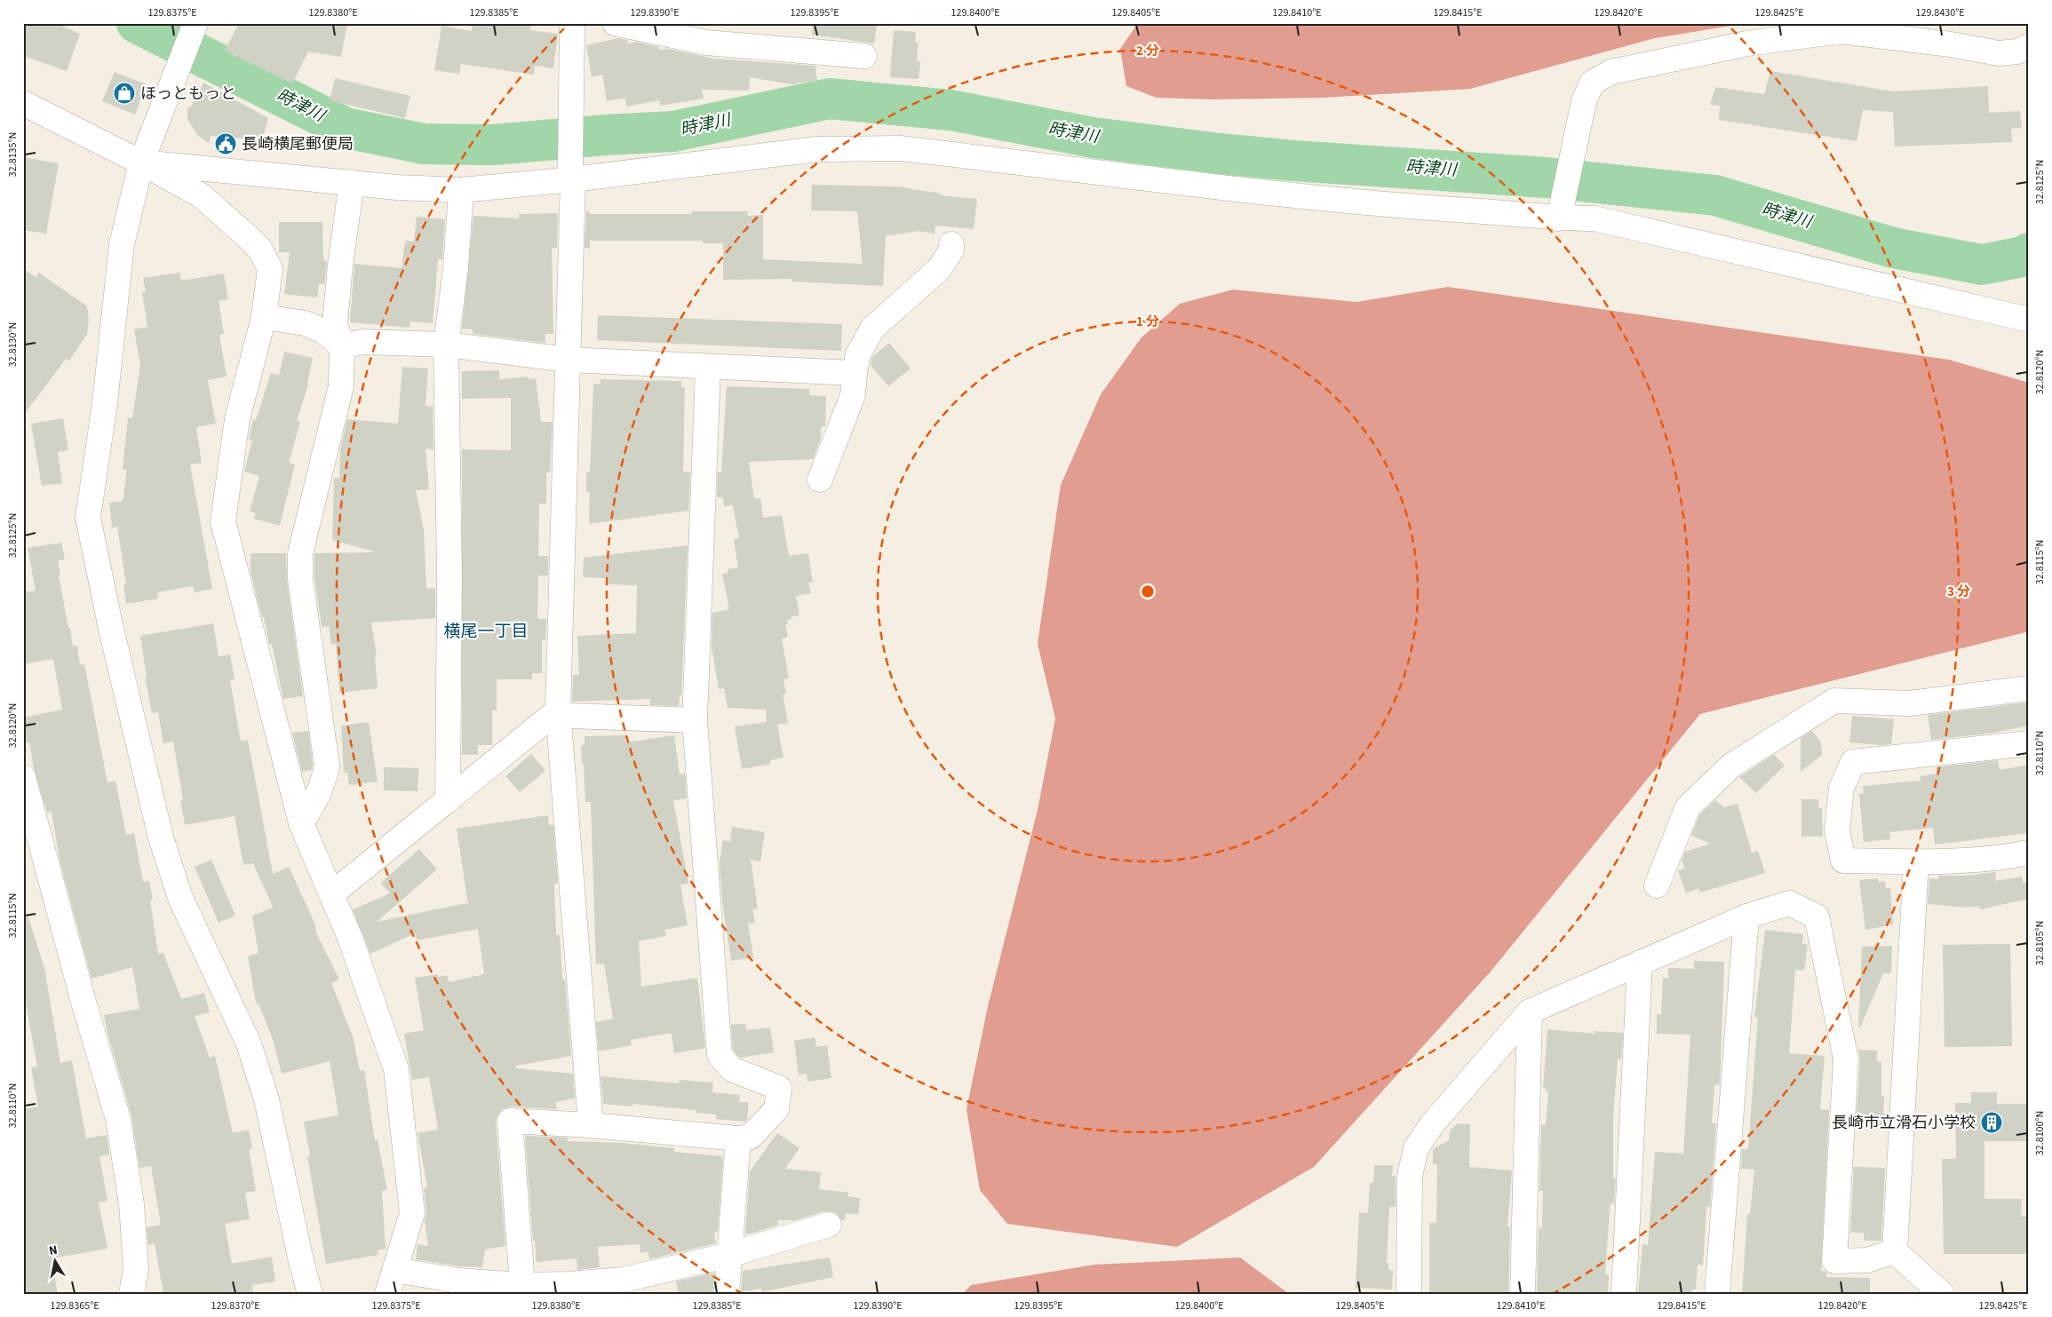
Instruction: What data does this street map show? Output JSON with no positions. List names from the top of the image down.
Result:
{
  "districts": ["横尾一丁目"],
  "water": ["時津川"],
  "places": {
    "shop": ["ほっともっと"],
    "public building": ["長崎横尾郵便局"],
    "building": ["長崎市立滑石小学校"]
  },
  "north": "top",
  "coordinates": [
    "129.8375°E",
    "129.8380°E",
    "129.8385°E",
    "129.8390°E",
    "129.8395°E",
    "129.8400°E",
    "129.8405°E",
    "129.8410°E",
    "129.8415°E",
    "129.8420°E",
    "129.8425°E",
    "129.8430°E",
    "32.8135°N",
    "32.8125°N",
    "32.8130°N",
    "32.8120°N",
    "32.8115°N",
    "32.8110°N",
    "32.8105°N",
    "32.8100°N",
    "129.8365°E",
    "129.8370°E"
  ],
  "rings": ["2 分", "1 分", "3 分"]
}
